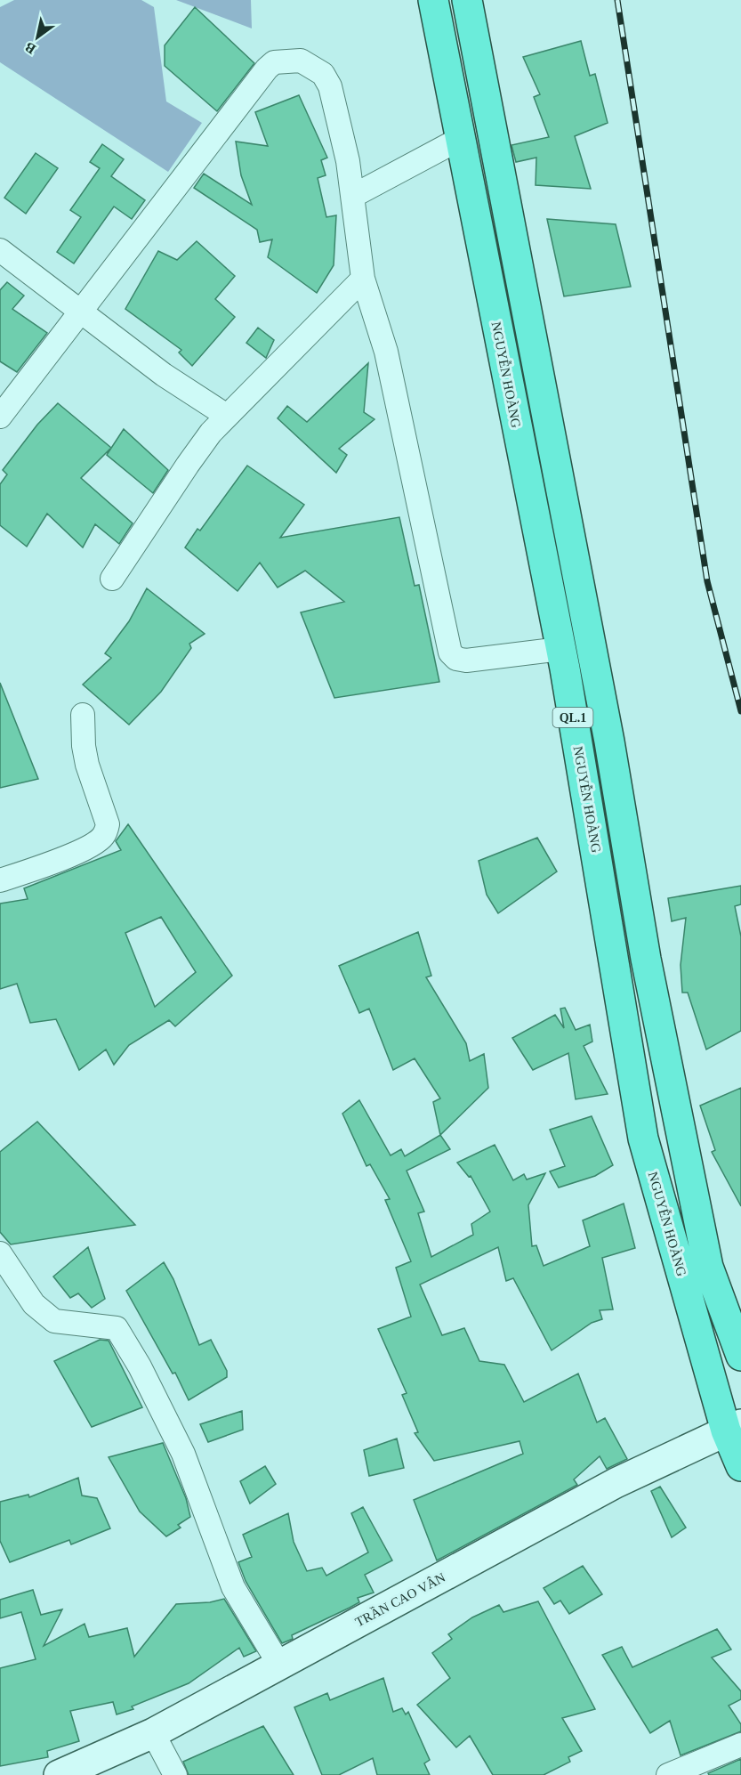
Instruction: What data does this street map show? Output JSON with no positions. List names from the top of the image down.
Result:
{
  "streets": {
    "highway": ["NGUYỄN HOÀNG", "QL.1"],
    "main road": ["TRẦN CAO VÂN"]
  },
  "crossings": [
    ["NGUYỄN HOÀNG", "TRẦN CAO VÂN"]
  ],
  "north": "bottom left"
}
